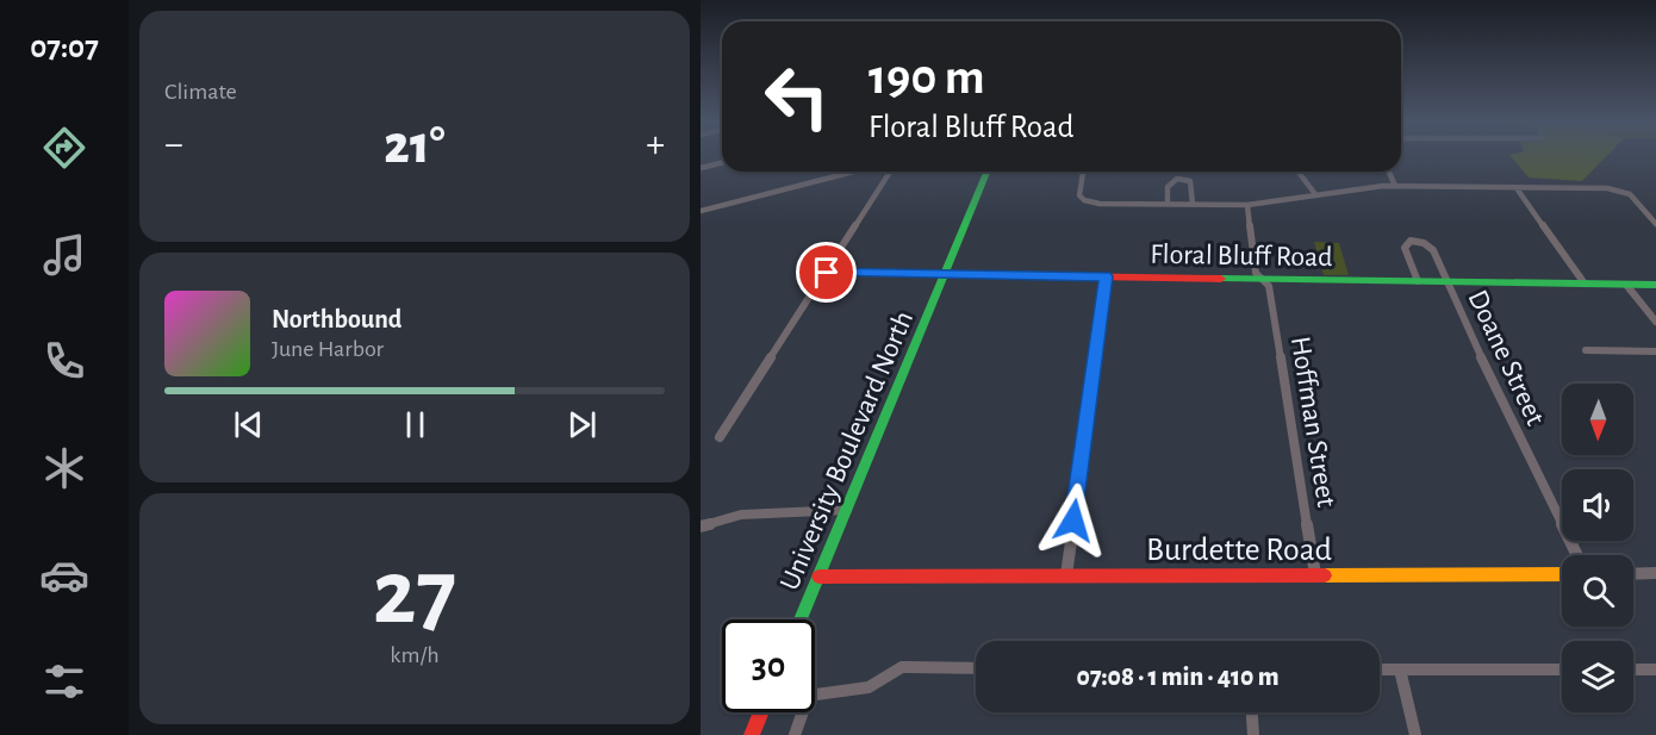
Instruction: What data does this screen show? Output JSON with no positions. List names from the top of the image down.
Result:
{
  "streets": {
    "street": [
      "Floral Bluff Road",
      "Doane Street",
      "Hoffman Street",
      "University Boulevard North",
      "Burdette Road"
    ]
  },
  "crossings": [
    ["Floral Bluff Road", "Doane Street"],
    ["Floral Bluff Road", "Hoffman Street"],
    ["Floral Bluff Road", "University Boulevard North"],
    ["Hoffman Street", "Burdette Road"],
    ["University Boulevard North", "Burdette Road"]
  ],
  "north": "bottom",
  "page": {
    "tabs": "07:07",
    "tile": [
      "Climate",
      ["27", "km/h"]
    ],
    "turn": ["190 m", "Floral Bluff Road"],
    "heat": ["−", "21°", "+"],
    "song": ["Northbound", "June Harbor"],
    "limit": "30",
    "trip": "07:08 · 1 min · 410 m"
  }
}
